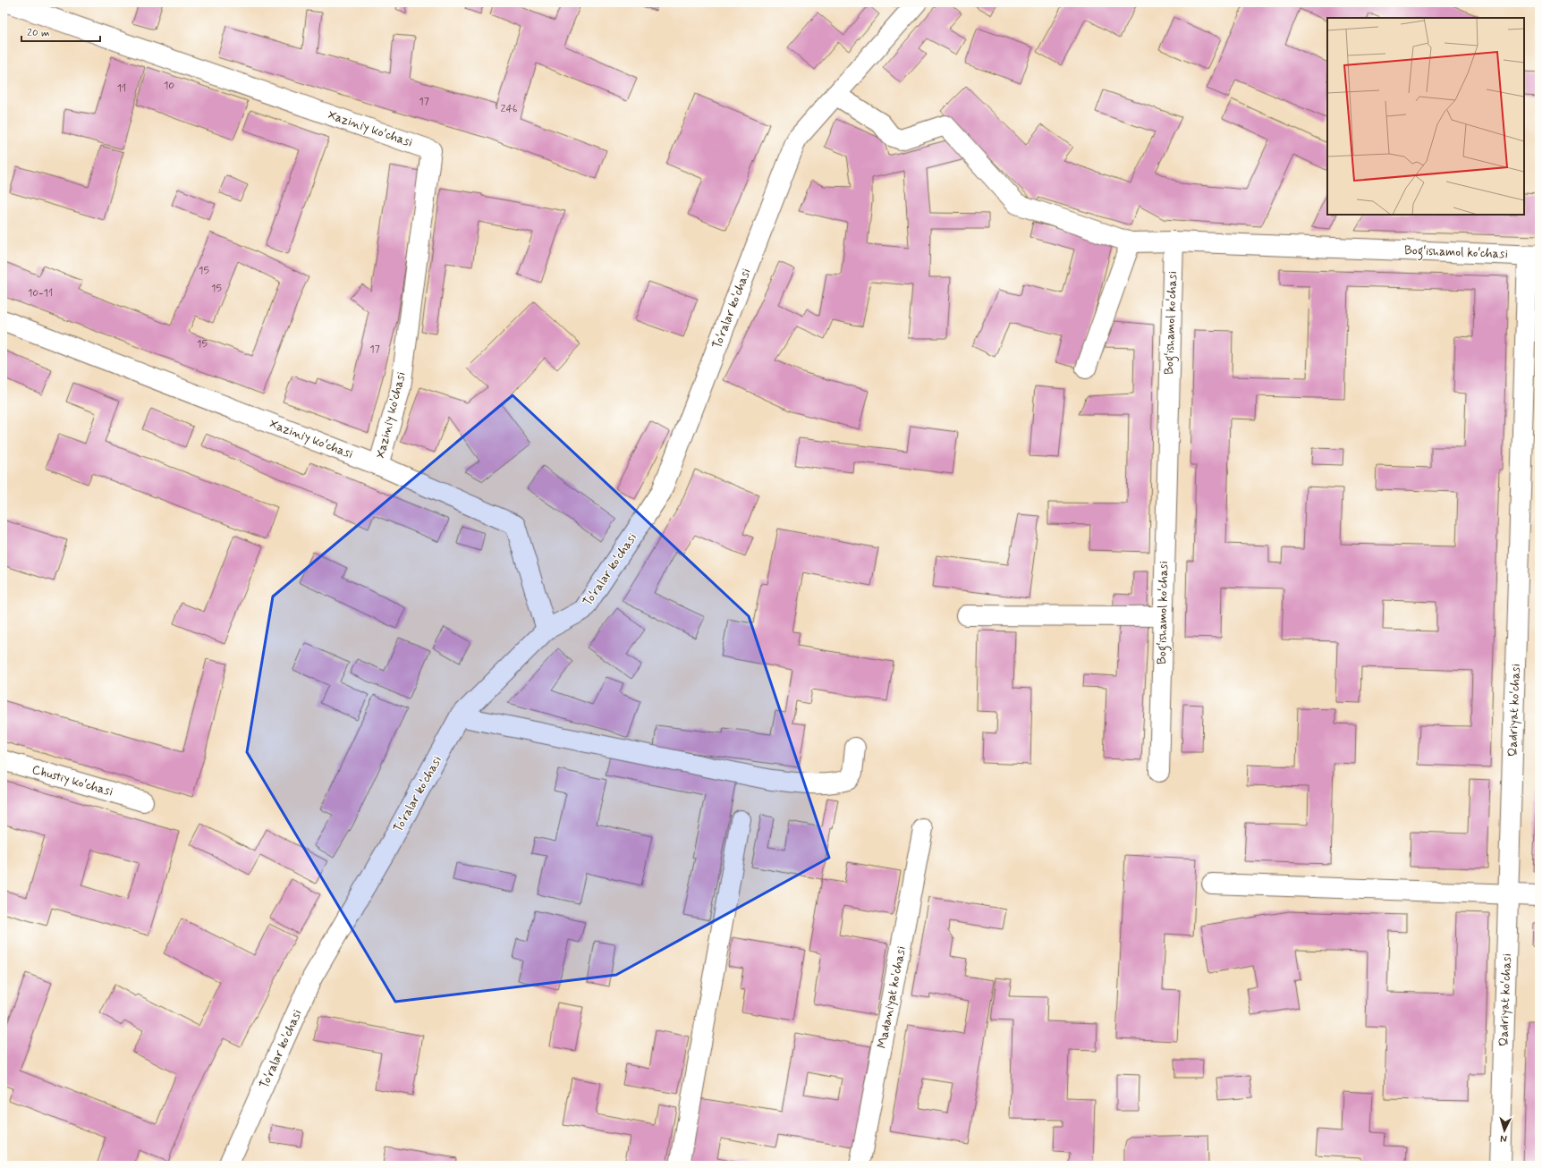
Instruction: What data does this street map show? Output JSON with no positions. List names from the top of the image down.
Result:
{
  "streets": {
    "street": [
      "Xaziniy ko'chasi",
      "Bogʻishamol koʻchasi",
      "Toʻralar koʻchasi",
      "Xaziniy koʻchasi",
      "Qadriyat koʻchasi",
      "Chustiy koʻchasi",
      "Madaniyat ko'chasi"
    ]
  },
  "crossings": [
    ["Xaziniy ko'chasi", "Xaziniy koʻchasi"],
    ["Bogʻishamol koʻchasi", "Qadriyat koʻchasi"],
    ["Toʻralar koʻchasi", "Xaziniy koʻchasi"]
  ],
  "house_numbers": [
    "10",
    "11",
    "17",
    "246",
    "15",
    "15",
    "10-11",
    "15",
    "17"
  ],
  "scale_bar": "20 m",
  "north": "bottom"
}
